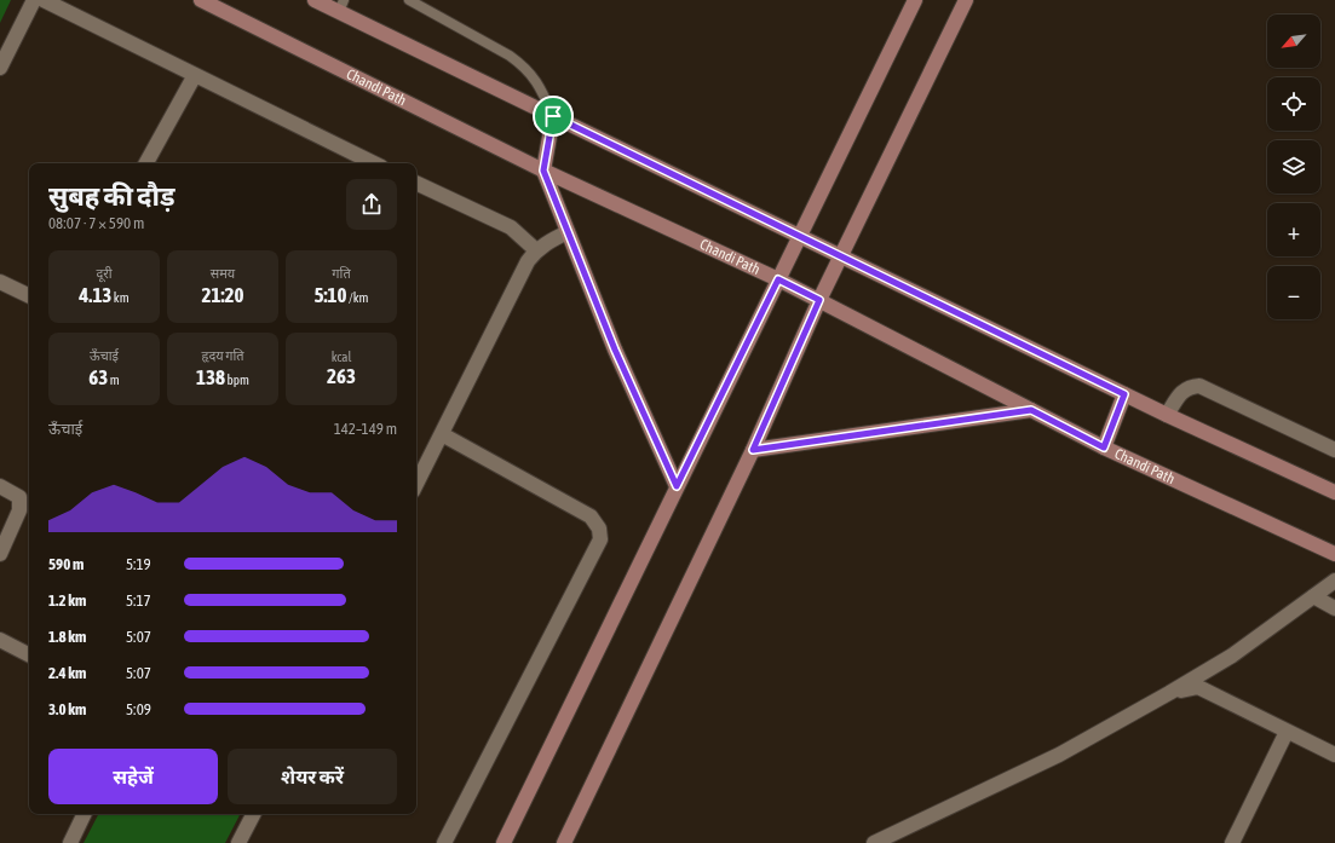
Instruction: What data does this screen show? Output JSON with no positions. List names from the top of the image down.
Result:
{
  "streets": {
    "main road": ["Chandi Path"]
  },
  "north": "bottom left",
  "page": {
    "map_buttons": ["+", "−"],
    "heading": ["सुबह की दौड़", "08:07 · 7 × 590 m"],
    "stats": [
      ["दूरी", "4.13 km"],
      ["समय", "21:20"],
      ["गति", "5:10 /km"],
      ["ऊँचाई", "63 m"],
      ["हृदय गति", "138 bpm"],
      ["kcal", "263"]
    ],
    "chart": ["ऊँचाई", "142–149 m"],
    "list": [
      {
        "name": "590 m",
        "note": "5:19"
      },
      {
        "name": "1.2 km",
        "note": "5:17"
      },
      {
        "name": "1.8 km",
        "note": "5:07"
      },
      {
        "name": "2.4 km",
        "note": "5:07"
      },
      {
        "name": "3.0 km",
        "note": "5:09"
      }
    ],
    "buttons": ["सहेजें", "शेयर करें"]
  }
}
